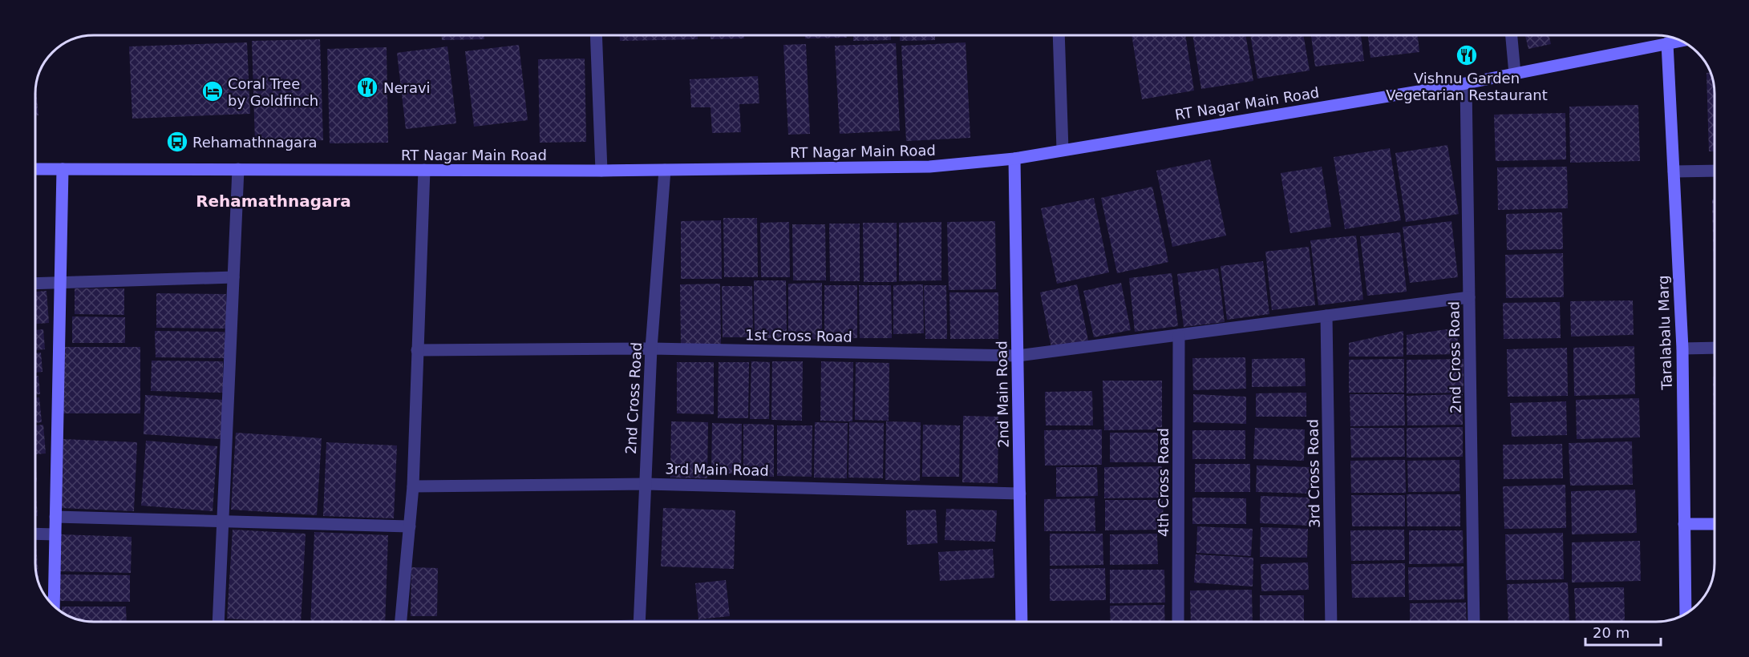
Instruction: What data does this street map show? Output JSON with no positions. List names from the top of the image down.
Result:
{
  "streets": {
    "street": [
      "RT Nagar Main Road",
      "Taralabalu Marg",
      "1st Cross Road",
      "2nd Cross Road",
      "2nd Main Road",
      "3rd Main Road",
      "3rd Cross Road",
      "4th Cross Road"
    ]
  },
  "crossings": [
    ["RT Nagar Main Road", "Taralabalu Marg"],
    ["RT Nagar Main Road", "2nd Cross Road"],
    ["RT Nagar Main Road", "2nd Main Road"],
    ["1st Cross Road", "2nd Cross Road"],
    ["1st Cross Road", "2nd Main Road"],
    ["1st Cross Road", "3rd Cross Road"],
    ["1st Cross Road", "4th Cross Road"],
    ["2nd Cross Road", "3rd Main Road"],
    ["2nd Main Road", "3rd Main Road"]
  ],
  "districts": ["Rehamathnagara"],
  "places": {
    "restaurant": ["Vishnu Garden Vegetarian Restaurant", "Neravi"],
    "hotel": ["Coral Tree by Goldfinch"],
    "bus stop": ["Rehamathnagara"]
  },
  "scale_bar": "20 m"
}
